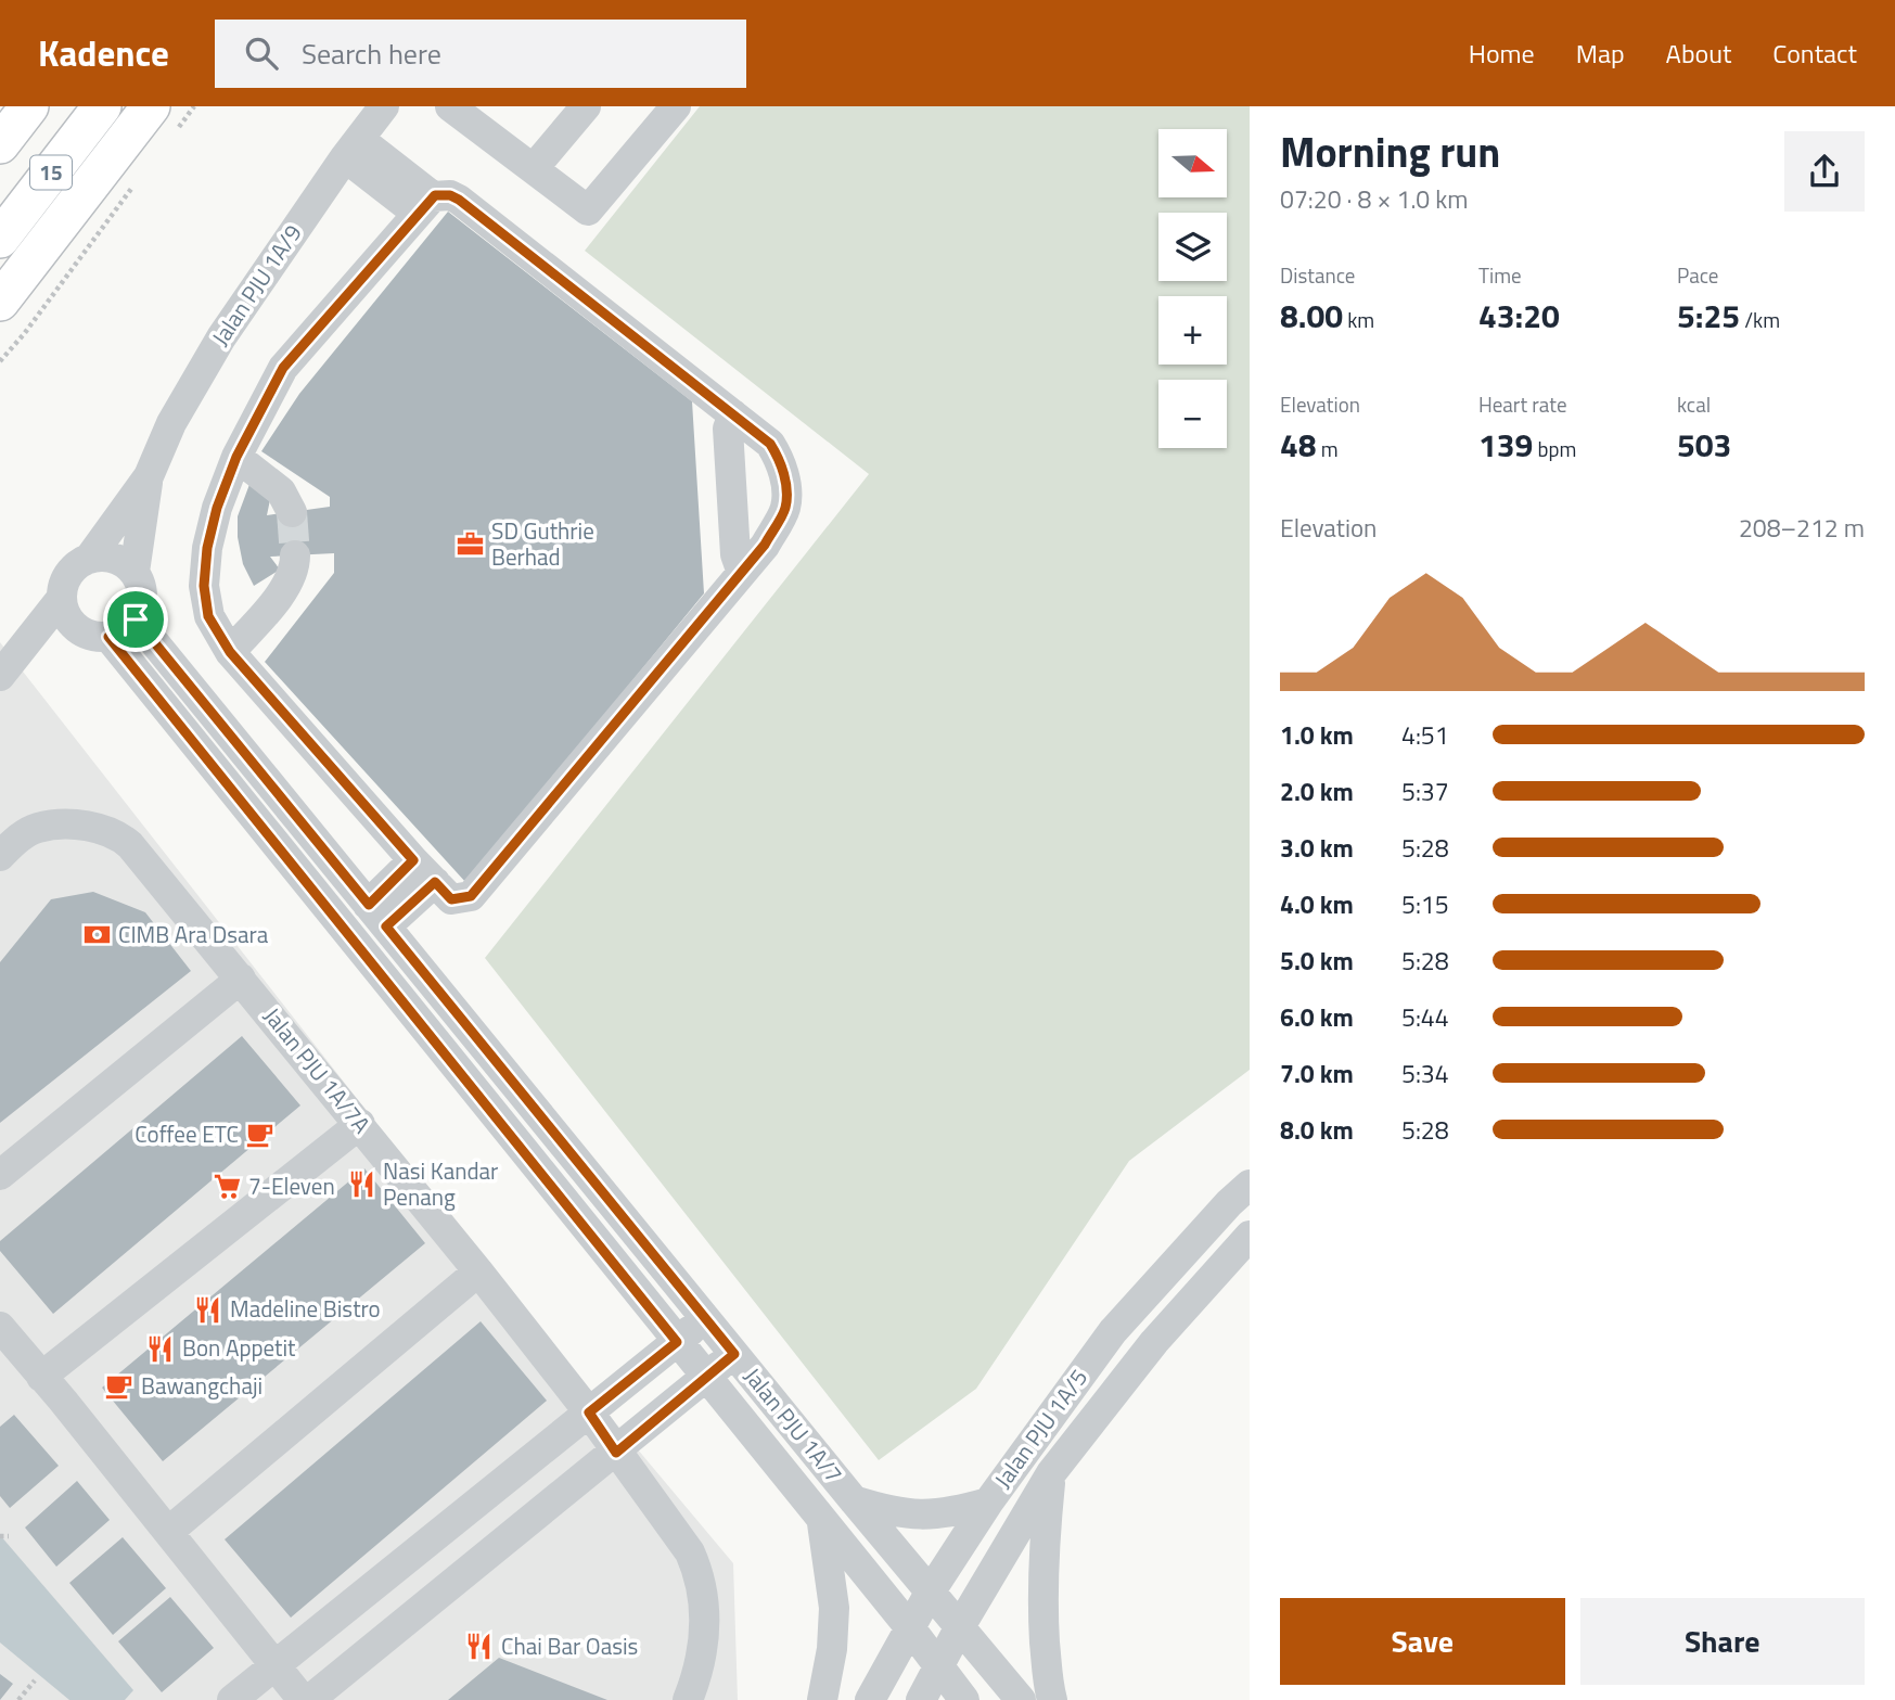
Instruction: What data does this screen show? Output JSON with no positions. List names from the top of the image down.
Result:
{
  "streets": {
    "main road": ["15"],
    "street": [
      "Jalan PJU 1A/9",
      "Jalan PJU 1A/7A",
      "Jalan PJU 1A/7",
      "Jalan PJU 1A/5"
    ]
  },
  "crossings": [
    ["Jalan PJU 1A/9", "Jalan PJU 1A/7"],
    ["Jalan PJU 1A/7", "Jalan PJU 1A/5"]
  ],
  "places": {
    "office": ["SD Guthrie Berhad"],
    "bank": ["CIMB Ara Dsara"],
    "cafe": ["Coffee ETC", "Bawangchaji"],
    "restaurant": [
      "Nasi Kandar Penang",
      "Madeline Bistro",
      "Bon Appetit",
      "Chai Bar Oasis"
    ],
    "supermarket": ["7-Eleven"]
  },
  "north": "right",
  "page": {
    "header": "Kadence",
    "search": "Search here",
    "nav": [
      "Home",
      "Map",
      "About",
      "Contact"
    ],
    "heading": ["Morning run", "07:20 · 8 × 1.0 km"],
    "map_buttons": ["+", "−"],
    "stats": [
      ["Distance", "8.00 km"],
      ["Time", "43:20"],
      ["Pace", "5:25 /km"],
      ["Elevation", "48 m"],
      ["Heart rate", "139 bpm"],
      ["kcal", "503"]
    ],
    "chart": ["Elevation", "208–212 m"],
    "list": [
      {
        "name": "1.0 km",
        "note": "4:51"
      },
      {
        "name": "2.0 km",
        "note": "5:37"
      },
      {
        "name": "3.0 km",
        "note": "5:28"
      },
      {
        "name": "4.0 km",
        "note": "5:15"
      },
      {
        "name": "5.0 km",
        "note": "5:28"
      },
      {
        "name": "6.0 km",
        "note": "5:44"
      },
      {
        "name": "7.0 km",
        "note": "5:34"
      },
      {
        "name": "8.0 km",
        "note": "5:28"
      }
    ],
    "buttons": ["Save", "Share"]
  }
}
